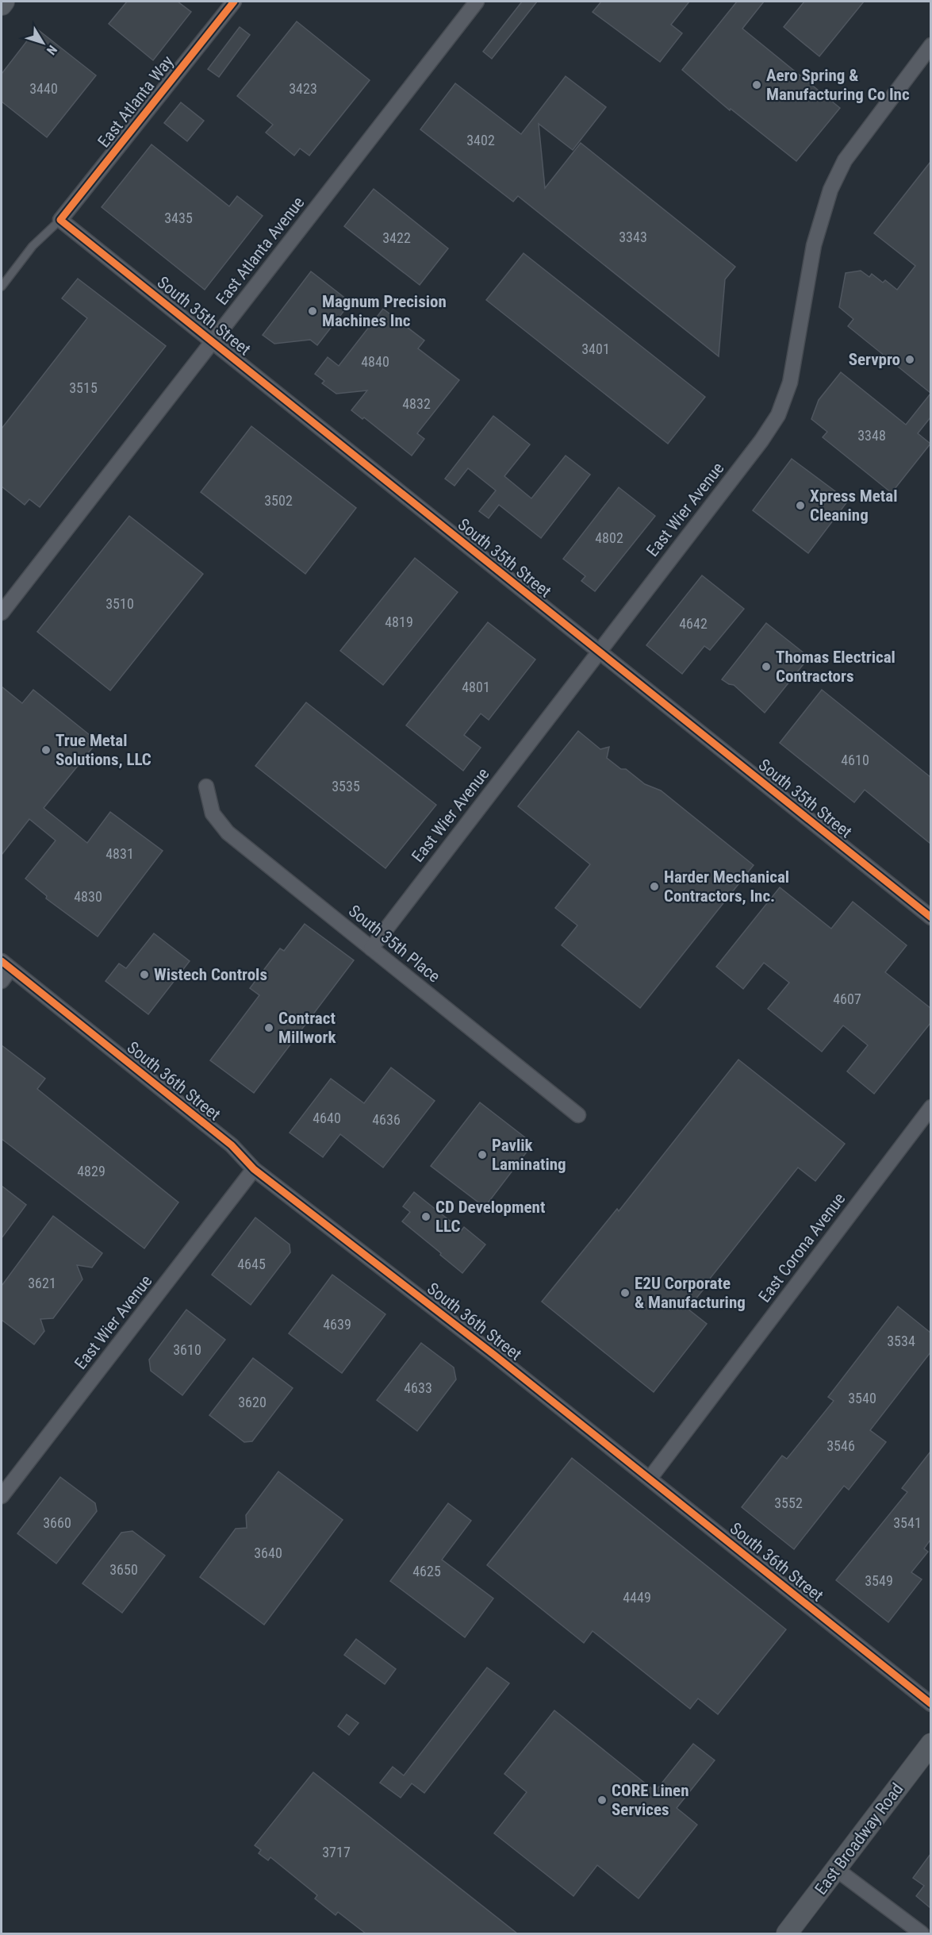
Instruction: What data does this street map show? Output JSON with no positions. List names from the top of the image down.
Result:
{
  "streets": {
    "main road": ["East Broadway Road"],
    "street": [
      "East Atlanta Way",
      "East Atlanta Avenue",
      "South 35th Street",
      "East Wier Avenue",
      "South 35th Place",
      "South 36th Street",
      "East Corona Avenue"
    ]
  },
  "crossings": [
    ["East Atlanta Way", "South 35th Street"],
    ["East Atlanta Avenue", "South 35th Street"],
    ["South 35th Street", "East Wier Avenue"],
    ["East Wier Avenue", "South 35th Place"],
    ["East Wier Avenue", "South 36th Street"],
    ["South 36th Street", "East Corona Avenue"]
  ],
  "places": [
    "Aero Spring & Manufacturing Co Inc",
    "Magnum Precision Machines Inc",
    "Servpro",
    "Xpress Metal Cleaning",
    "Thomas Electrical Contractors",
    "True Metal Solutions, LLC",
    "Harder Mechanical Contractors, Inc.",
    "Wistech Controls",
    "Contract Millwork",
    "Pavlik Laminating",
    "CD Development LLC",
    "E2U Corporate & Manufacturing",
    "CORE Linen Services"
  ],
  "house_numbers": [
    "3440",
    "3423",
    "3402",
    "3435",
    "3343",
    "3422",
    "3401",
    "4840",
    "3515",
    "4832",
    "3348",
    "3502",
    "4802",
    "3510",
    "4819",
    "4642",
    "4801",
    "4610",
    "3535",
    "4831",
    "4830",
    "4607",
    "4640",
    "4636",
    "4829",
    "4645",
    "3621",
    "4639",
    "3534",
    "3610",
    "4633",
    "3540",
    "3620",
    "3546",
    "3552",
    "3660",
    "3541",
    "3640",
    "3650",
    "4625",
    "3549",
    "4449",
    "3717"
  ],
  "north": "bottom right"
}
